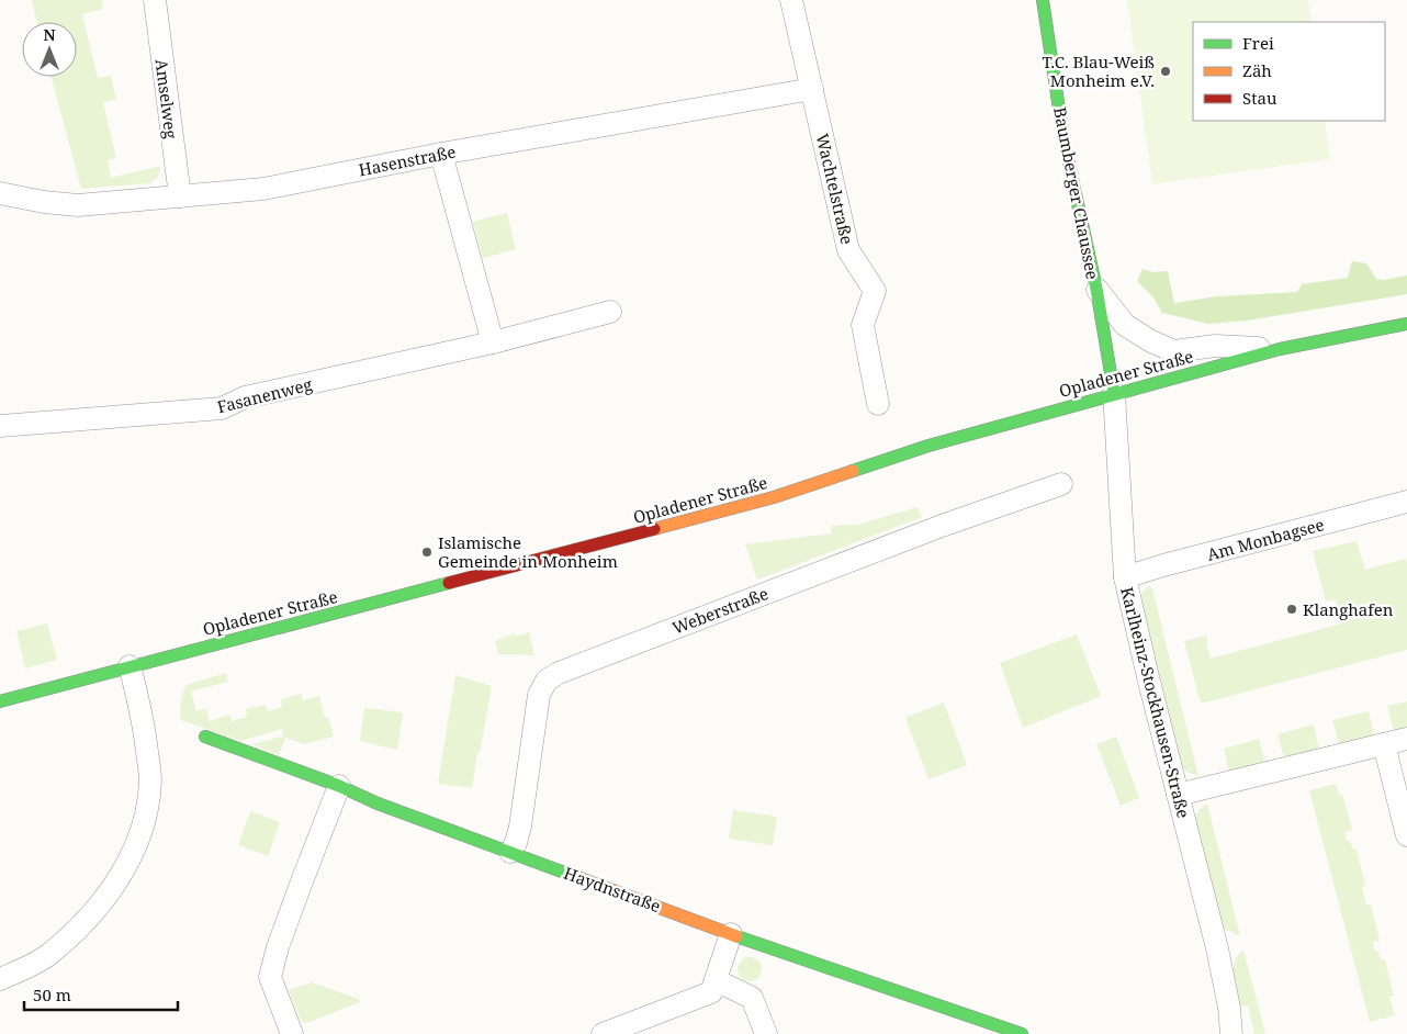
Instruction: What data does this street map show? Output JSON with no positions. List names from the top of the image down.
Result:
{
  "streets": {
    "street": [
      "Amselweg",
      "Hasenstraße",
      "Wachtelstraße",
      "Baumberger Chaussee",
      "Opladener Straße",
      "Fasanenweg",
      "Am Monbagsee",
      "Weberstraße",
      "Karlheinz-Stockhausen-Straße",
      "Haydnstraße"
    ]
  },
  "crossings": [
    ["Amselweg", "Hasenstraße"],
    ["Hasenstraße", "Wachtelstraße"],
    ["Baumberger Chaussee", "Opladener Straße"],
    ["Baumberger Chaussee", "Karlheinz-Stockhausen-Straße"],
    ["Opladener Straße", "Karlheinz-Stockhausen-Straße"],
    ["Am Monbagsee", "Karlheinz-Stockhausen-Straße"],
    ["Weberstraße", "Haydnstraße"]
  ],
  "places": ["T.C. Blau-Weiß Monheim e.V.", "Islamische Gemeinde in Monheim", "Klanghafen"],
  "legend": ["Frei", "Zäh", "Stau"],
  "scale_bar": "50 m",
  "north": "top"
}
